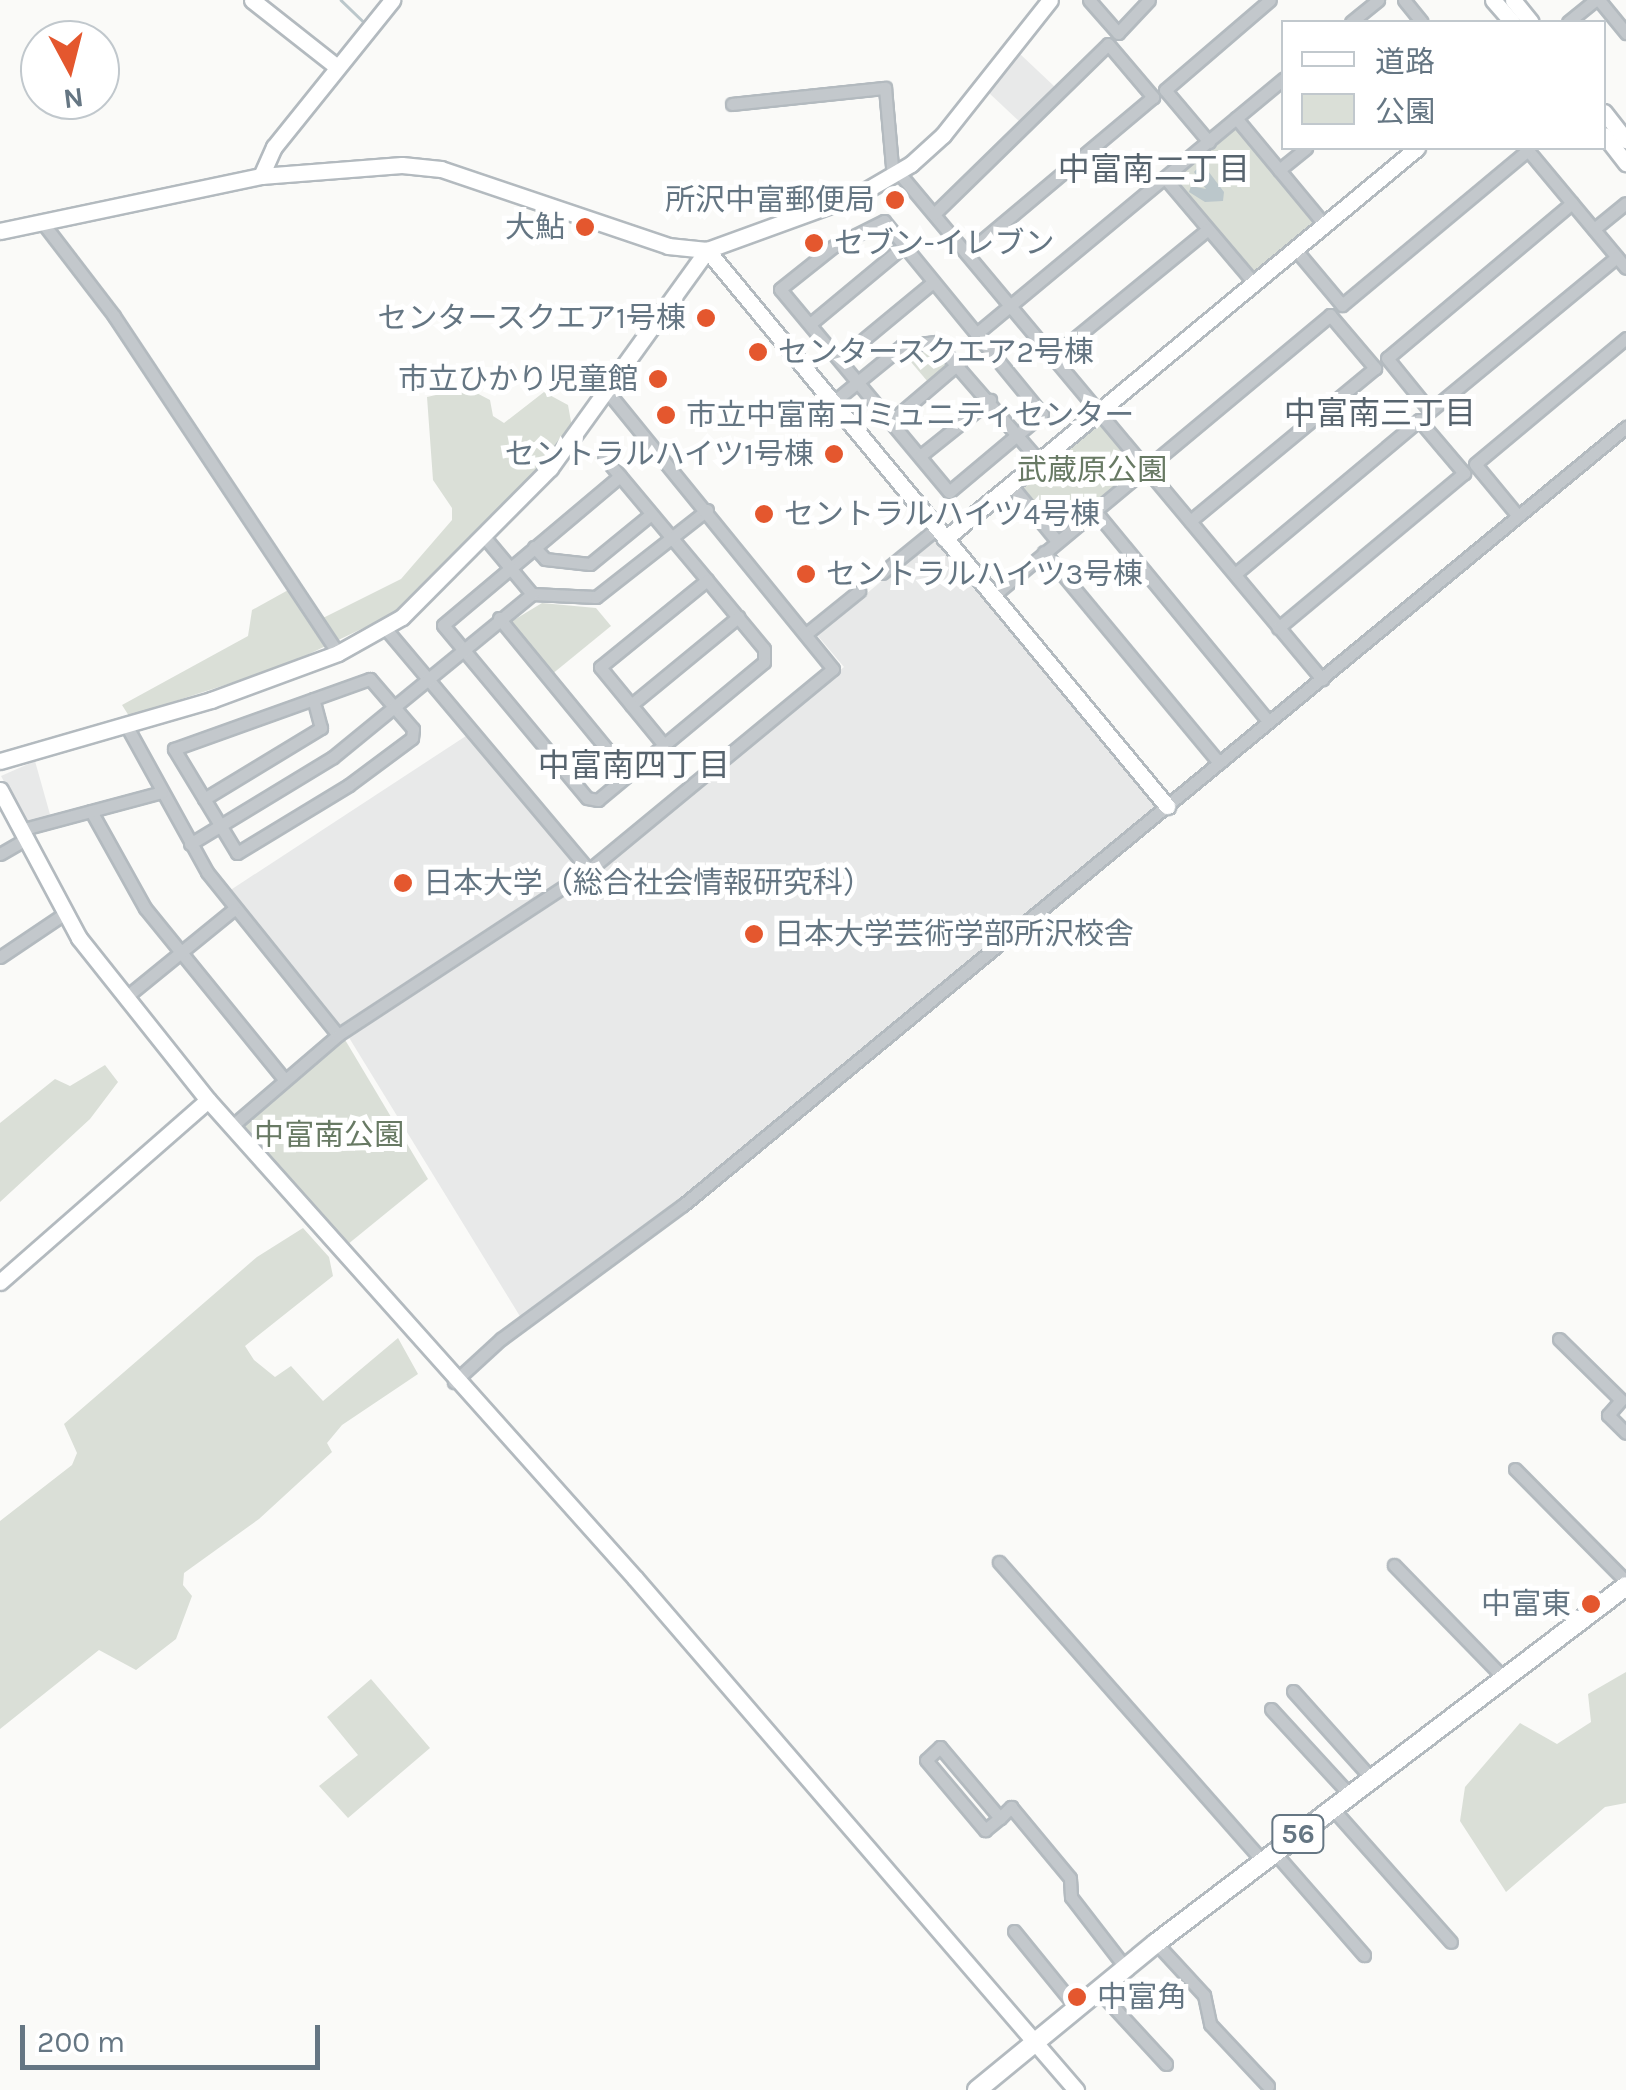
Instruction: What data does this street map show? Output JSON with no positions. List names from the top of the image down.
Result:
{
  "streets": {
    "main road": ["56"]
  },
  "districts": ["中富南二丁目", "中富南三丁目", "中富南四丁目"],
  "parks": ["武蔵原公園", "中富南公園"],
  "places": [
    "所沢中富郵便局",
    "大鮎",
    "セブン-イレブン",
    "センタースクエア1号棟",
    "センタースクエア2号棟",
    "市立ひかり児童館",
    "市立中富南コミュニティセンター",
    "セントラルハイツ1号棟",
    "セントラルハイツ4号棟",
    "セントラルハイツ3号棟",
    "日本大学（総合社会情報研究科）",
    "日本大学芸術学部所沢校舎",
    "中富東",
    "中富角"
  ],
  "legend": ["道路", "公園"],
  "scale_bar": "200 m",
  "north": "bottom"
}
